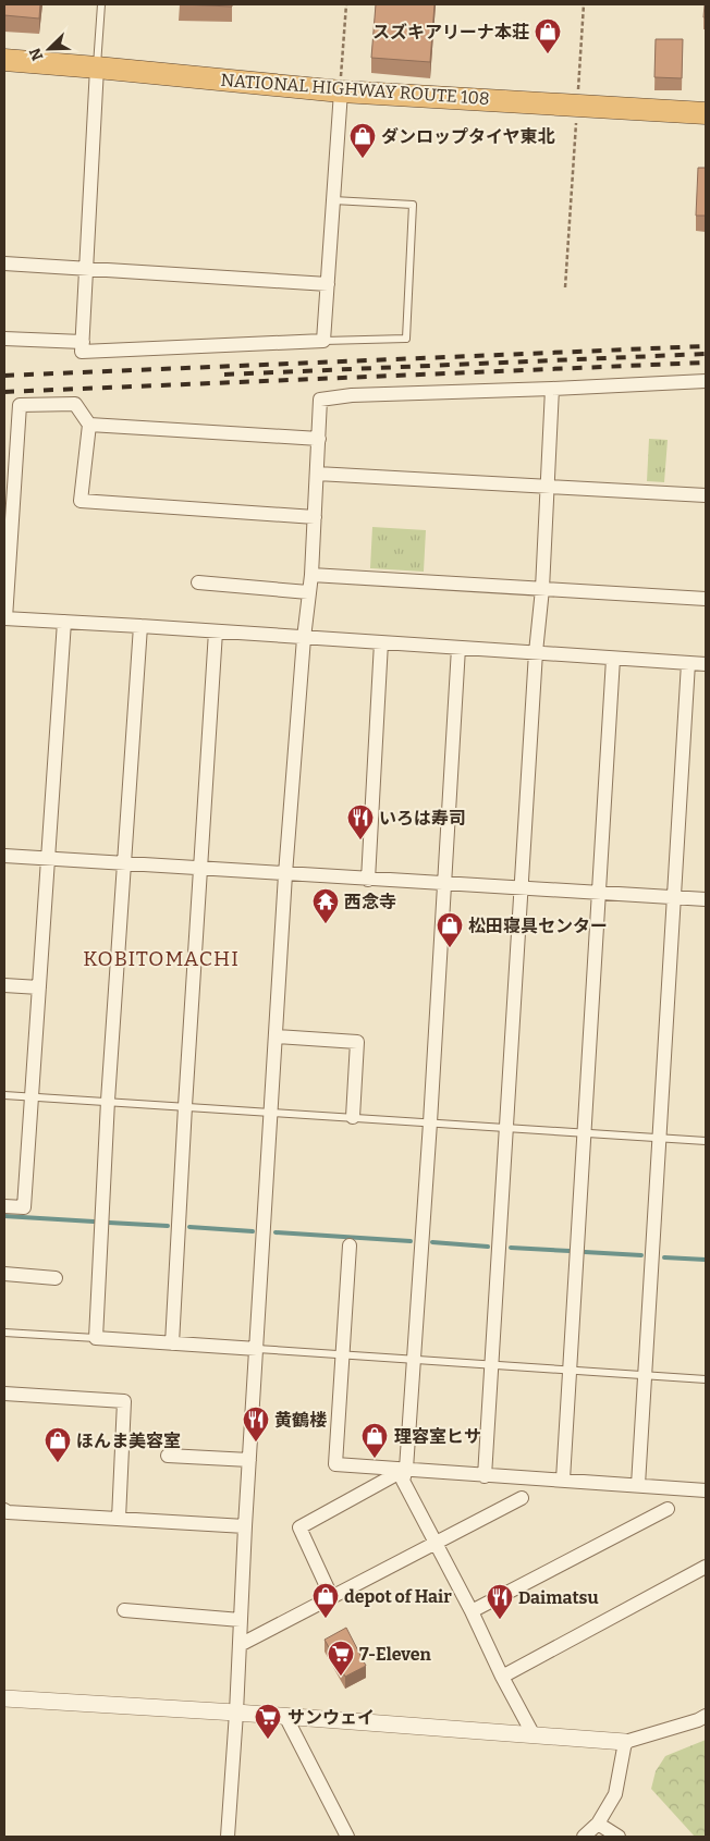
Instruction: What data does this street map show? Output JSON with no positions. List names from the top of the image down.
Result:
{
  "streets": {
    "highway": ["NATIONAL HIGHWAY ROUTE 108"]
  },
  "districts": ["KOBITOMACHI"],
  "places": {
    "shop": [
      "スズキアリーナ本荘",
      "ダンロップタイヤ東北",
      "松田寝具センター",
      "理容室ヒサ",
      "ほんま美容室",
      "depot of Hair"
    ],
    "restaurant": ["いろは寿司", "黄鶴楼", "Daimatsu"],
    "temple": ["西念寺"],
    "supermarket": ["7-Eleven", "サンウェイ"]
  },
  "north": "bottom left"
}
